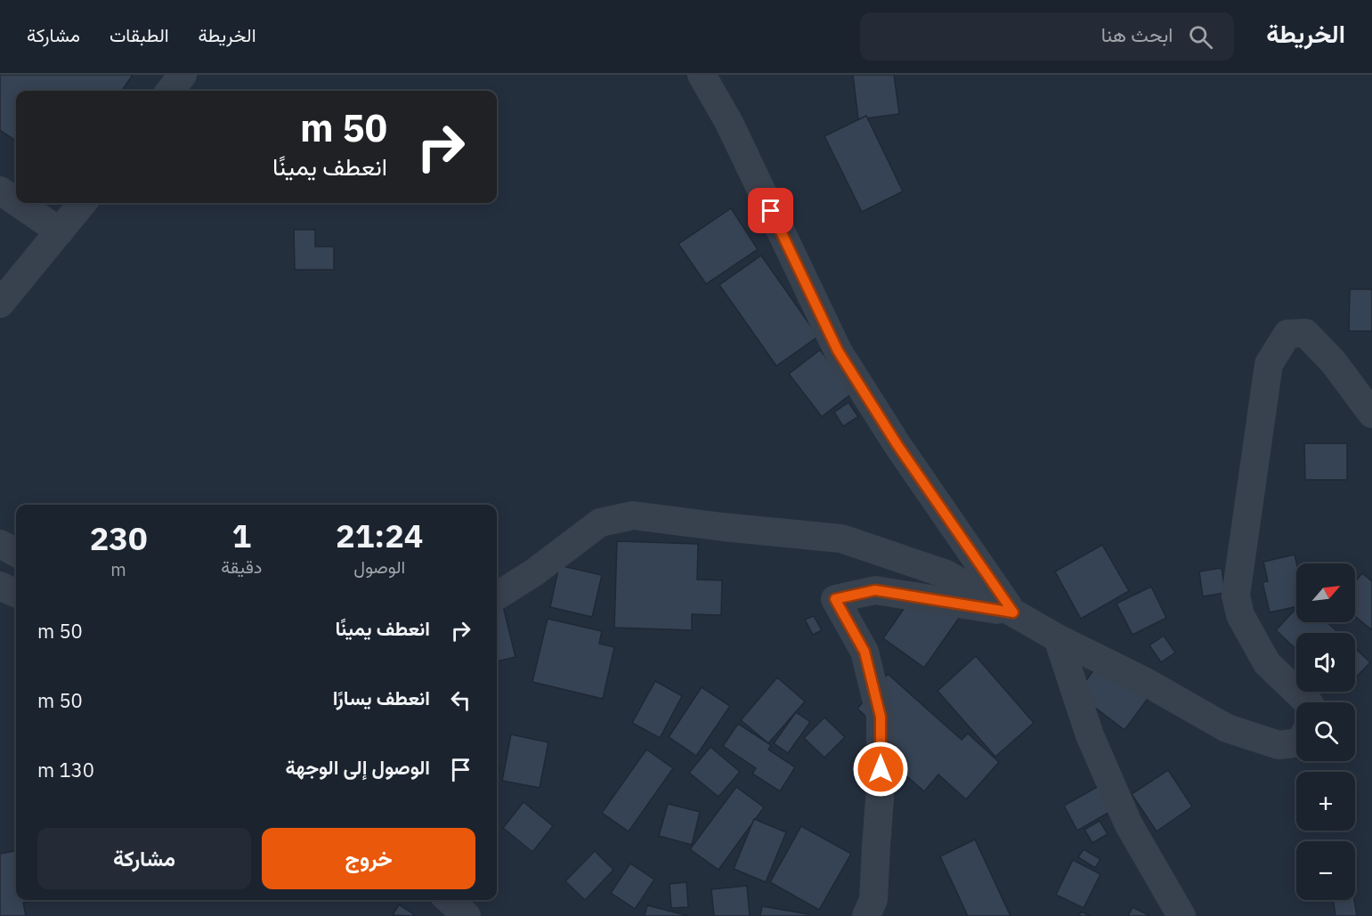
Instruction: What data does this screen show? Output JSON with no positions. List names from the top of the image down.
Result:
{
  "north": "top right",
  "page": {
    "header": "الخريطة",
    "search": "ابحث هنا",
    "nav": ["الخريطة", "الطبقات", "مشاركة"],
    "turn": ["50 m", "انعطف يمينًا"],
    "eta": [
      "21:24",
      "الوصول",
      "1",
      "دقيقة",
      "230",
      "m"
    ],
    "map_buttons": ["+", "−"],
    "list": [
      {
        "name": "انعطف يمينًا",
        "value": "50 m"
      },
      {
        "name": "انعطف يسارًا",
        "value": "50 m"
      },
      {
        "name": "الوصول إلى الوجهة",
        "value": "130 m"
      }
    ],
    "buttons": ["خروج", "مشاركة"]
  }
}
